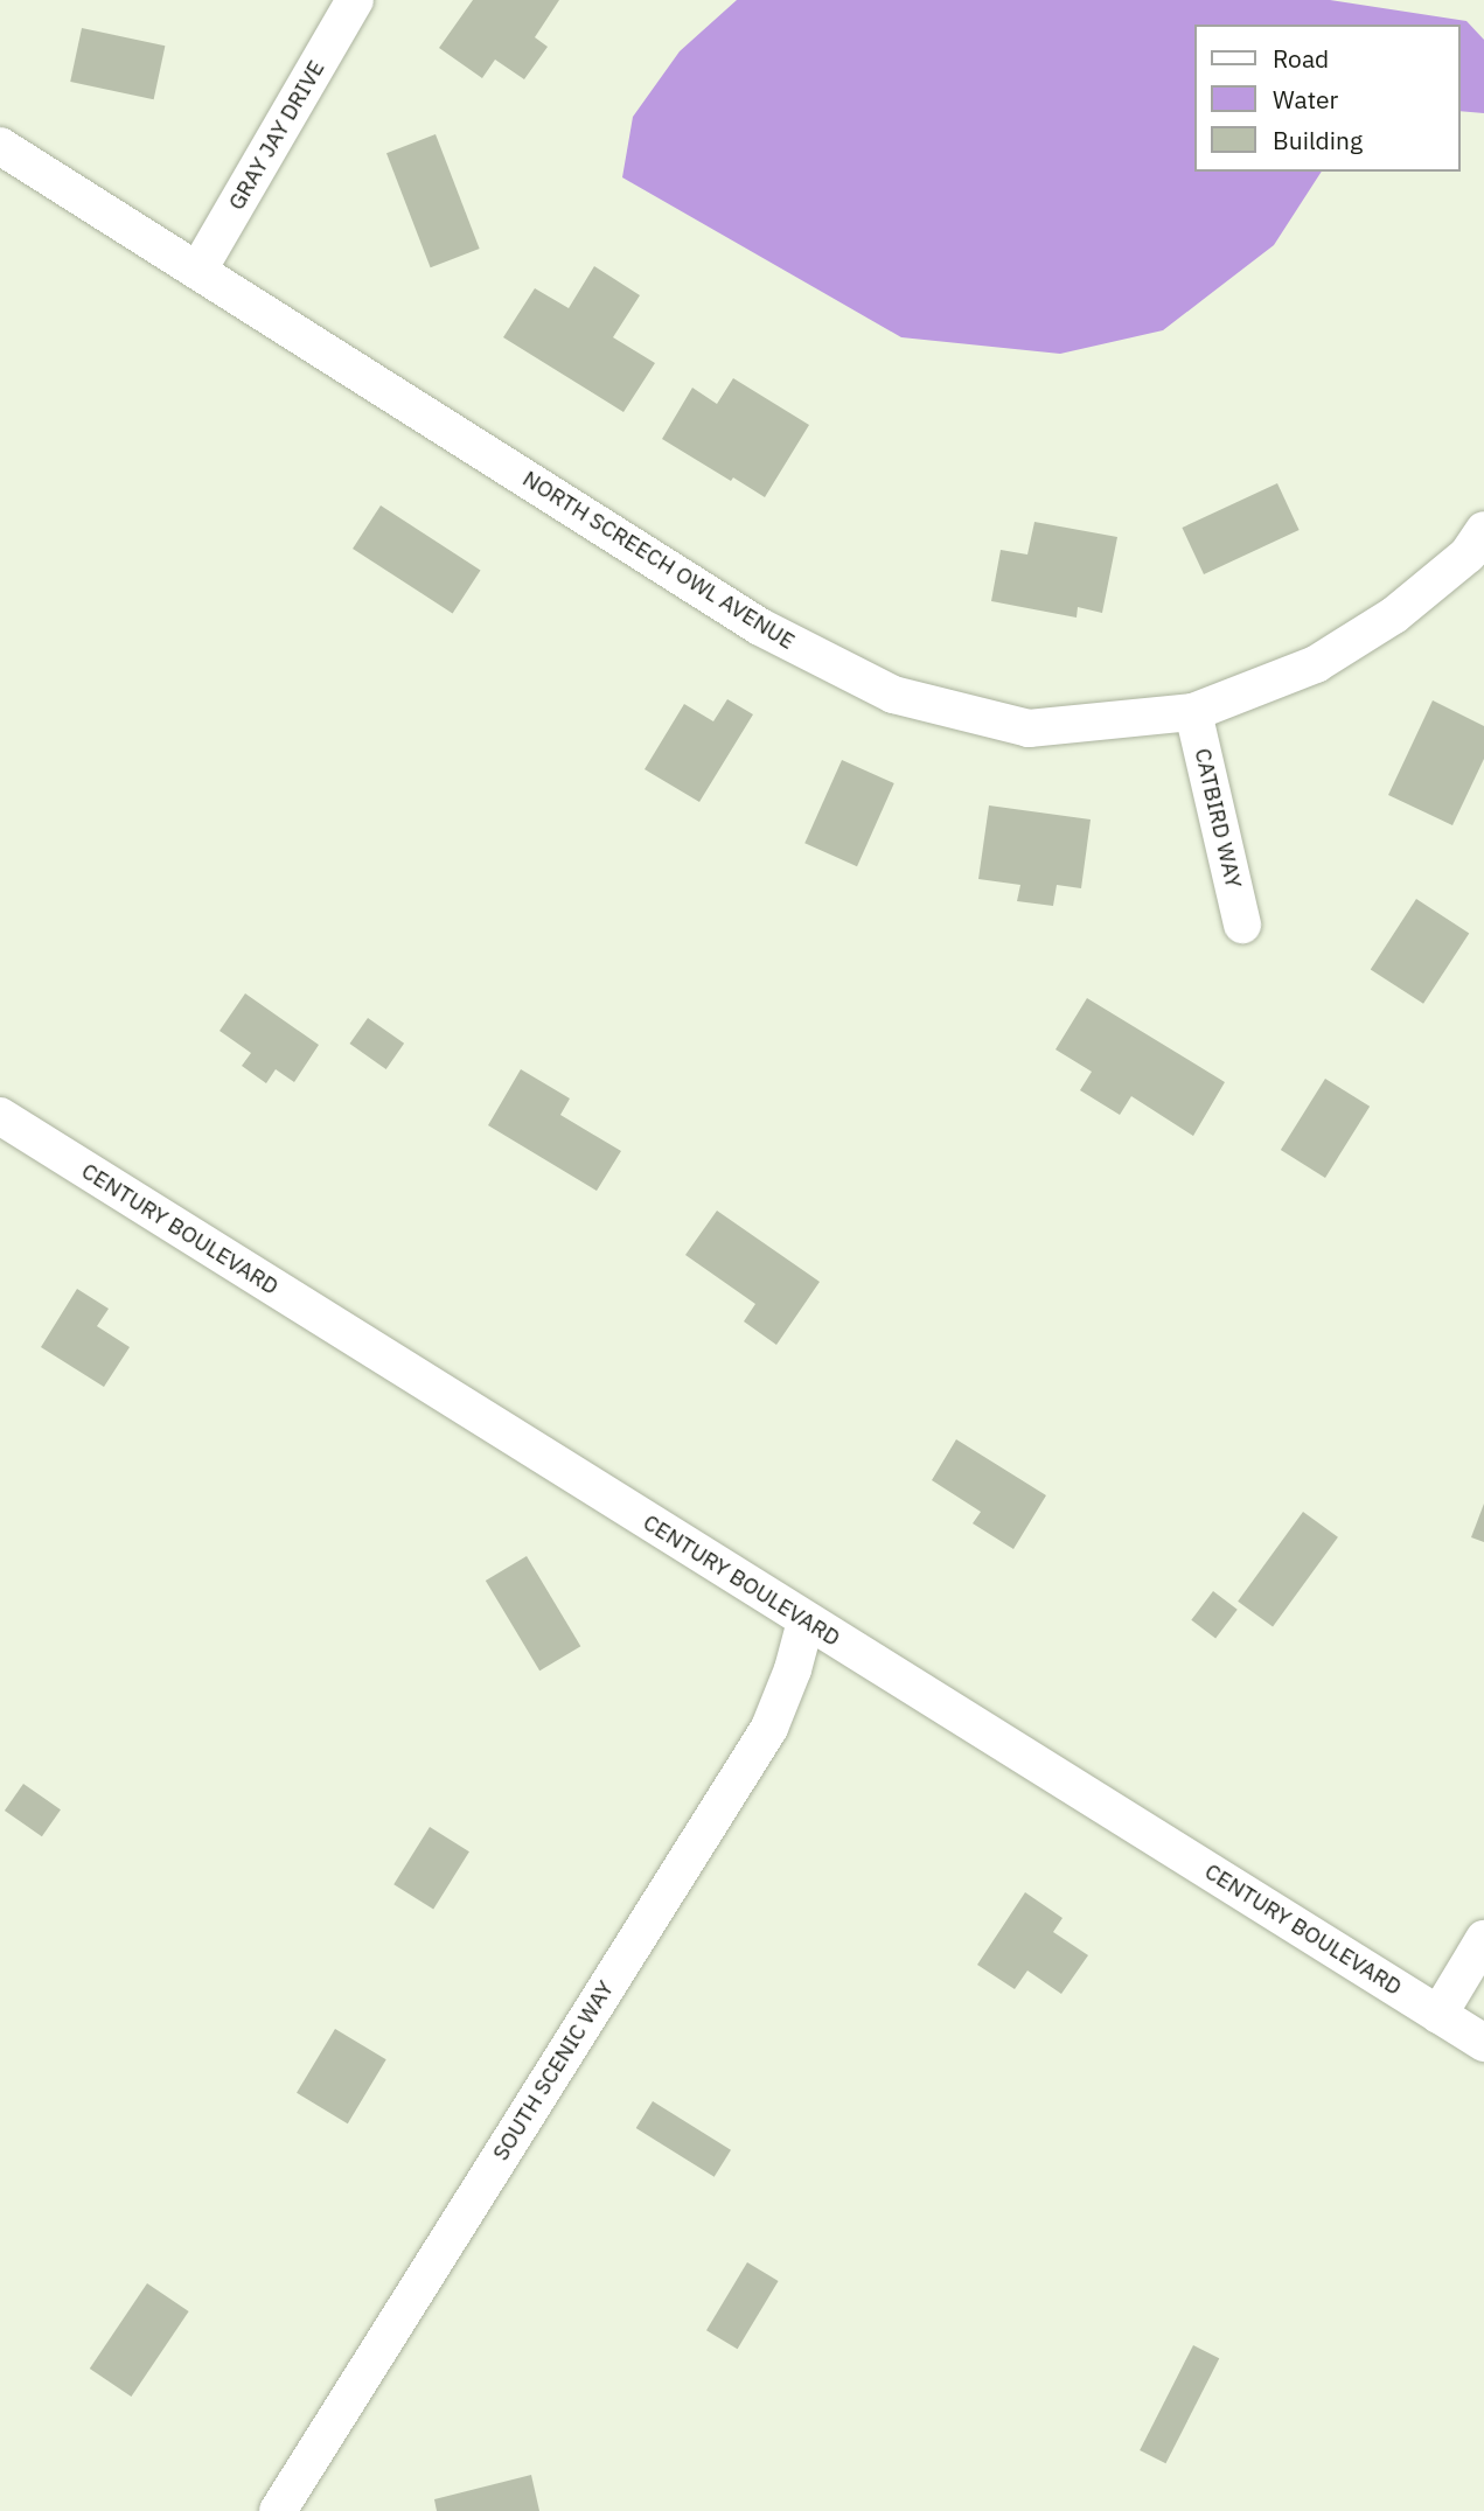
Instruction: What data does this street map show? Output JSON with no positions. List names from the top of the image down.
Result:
{
  "streets": {
    "street": [
      "GRAY JAY DRIVE",
      "NORTH SCREECH OWL AVENUE",
      "CATBIRD WAY",
      "CENTURY BOULEVARD",
      "SOUTH SCENIC WAY"
    ]
  },
  "crossings": [
    ["GRAY JAY DRIVE", "NORTH SCREECH OWL AVENUE"],
    ["NORTH SCREECH OWL AVENUE", "CATBIRD WAY"],
    ["CENTURY BOULEVARD", "SOUTH SCENIC WAY"]
  ],
  "legend": ["Road", "Water", "Building"]
}
